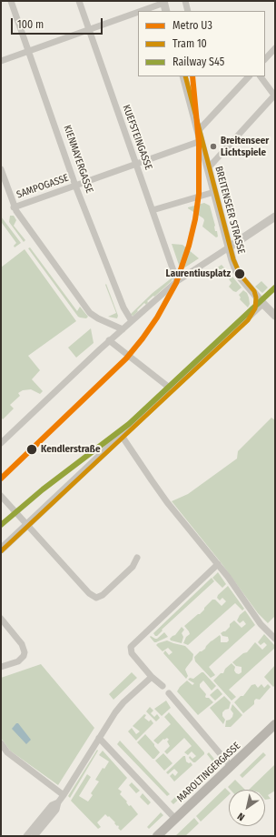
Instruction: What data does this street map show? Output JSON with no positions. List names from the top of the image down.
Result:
{
  "streets": {
    "main road": ["MAROLTINGERGASSE"],
    "street": [
      "KUEFSTEINGASSE",
      "KIENMAYERGASSE",
      "SAMPOGASSE",
      "BREITENSEER STRASSE"
    ]
  },
  "crossings": [
    ["KUEFSTEINGASSE", "SAMPOGASSE"],
    ["KIENMAYERGASSE", "SAMPOGASSE"],
    ["SAMPOGASSE", "BREITENSEER STRASSE"]
  ],
  "places": ["Breitenseer Lichtspiele", "Laurentiusplatz", "Kendlerstraße"],
  "lines": ["metro line U3", "tram line 10", "rail line S45"],
  "legend": ["Metro U3", "Tram 10", "Railway S45"],
  "scale_bar": "100 m",
  "north": "bottom left"
}
